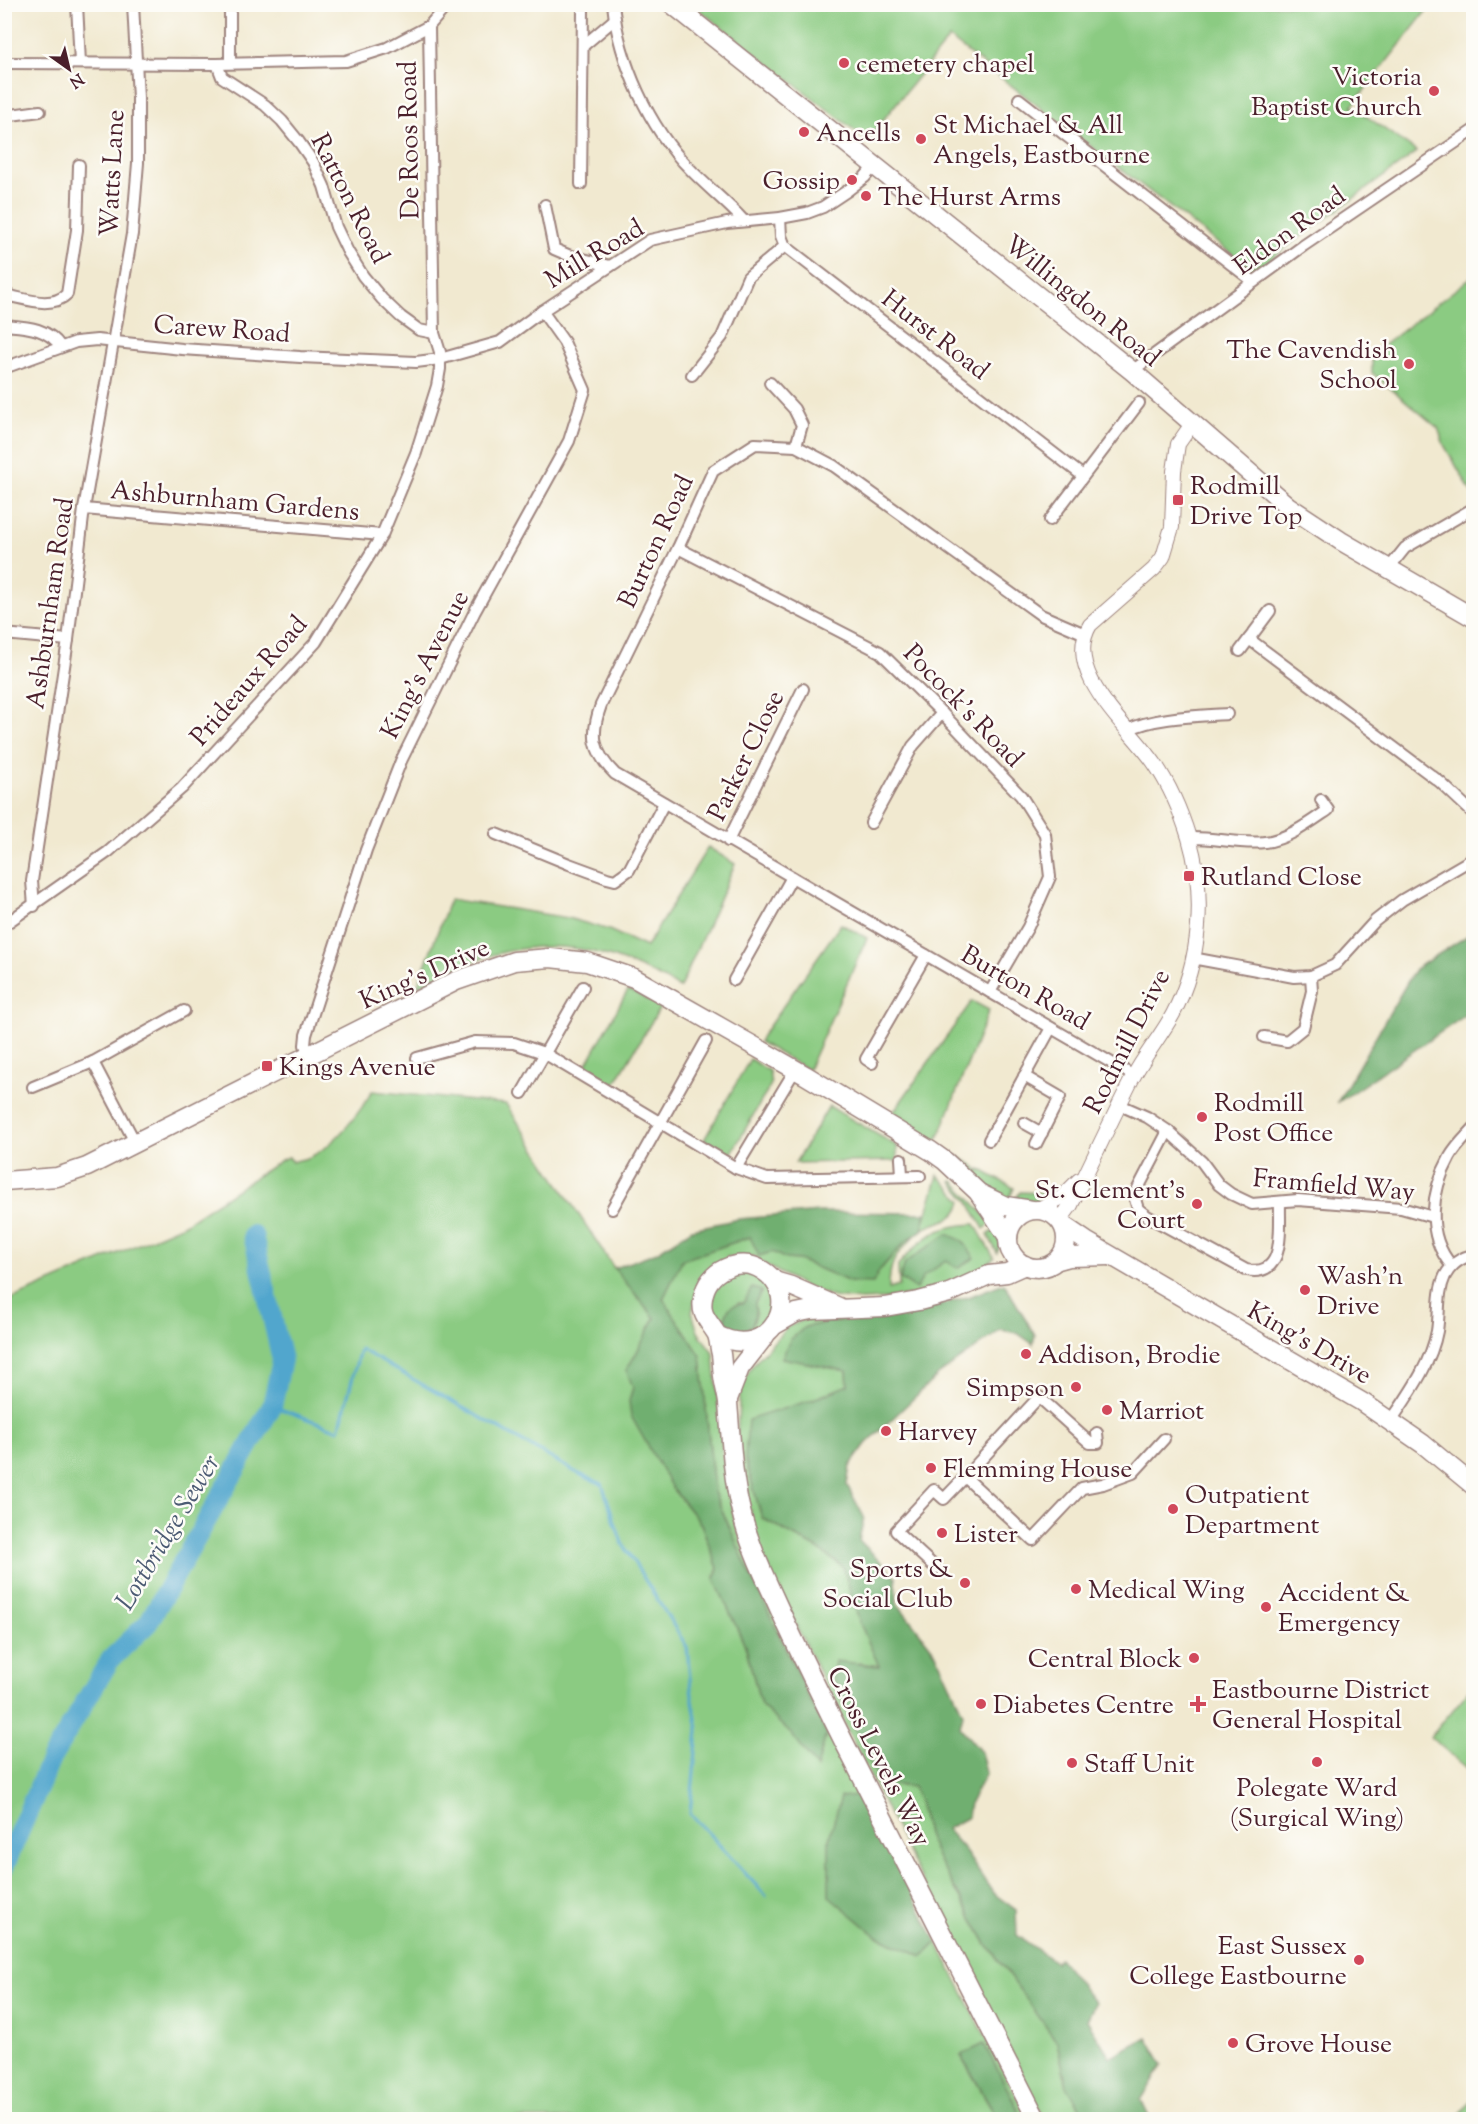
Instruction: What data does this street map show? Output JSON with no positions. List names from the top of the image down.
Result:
{
  "streets": {
    "main road": ["Willingdon Road", "King's Drive", "Cross Levels Way"],
    "street": [
      "De Roos Road",
      "Watts Lane",
      "Ratton Road",
      "Eldon Road",
      "Mill Road",
      "Carew Road",
      "Hurst Road",
      "Ashburnham Gardens",
      "Burton Road",
      "Ashburnham Road",
      "King's Avenue",
      "Prideaux Road",
      "Pocock's Road",
      "Parker Close",
      "Rodmill Drive",
      "Framfield Way"
    ]
  },
  "crossings": [
    ["De Roos Road", "Ratton Road"],
    ["De Roos Road", "Mill Road"],
    ["De Roos Road", "Carew Road"],
    ["De Roos Road", "Prideaux Road"],
    ["Watts Lane", "Carew Road"],
    ["Watts Lane", "Ashburnham Road"],
    ["Eldon Road", "Willingdon Road"],
    ["Mill Road", "Willingdon Road"],
    ["Mill Road", "Carew Road"],
    ["Mill Road", "King's Avenue"],
    ["Mill Road", "Prideaux Road"],
    ["Carew Road", "Ashburnham Road"],
    ["Carew Road", "Prideaux Road"],
    ["Ashburnham Gardens", "Ashburnham Road"],
    ["Ashburnham Gardens", "Prideaux Road"],
    ["Burton Road", "Pocock's Road"],
    ["Burton Road", "Parker Close"],
    ["Burton Road", "Rodmill Drive"],
    ["Ashburnham Road", "Prideaux Road"],
    ["King's Avenue", "King's Drive"],
    ["King's Drive", "Rodmill Drive"],
    ["King's Drive", "Cross Levels Way"],
    ["Rodmill Drive", "Framfield Way"],
    ["Rodmill Drive", "Cross Levels Way"]
  ],
  "water": ["Lottbridge Sewer"],
  "places": {
    "other": [
      "cemetery chapel",
      "Victoria Baptist Church",
      "Ancells",
      "St Michael & All Angels, Eastbourne",
      "Gossip",
      "The Hurst Arms",
      "The Cavendish School",
      "Rodmill Post Office",
      "St. Clement's Court",
      "Wash'n Drive",
      "Addison, Brodie",
      "Simpson",
      "Marriot",
      "Harvey",
      "Flemming House",
      "Outpatient Department",
      "Lister",
      "Sports & Social Club",
      "Medical Wing",
      "Accident & Emergency",
      "Central Block",
      "Diabetes Centre",
      "Polegate Ward (Surgical Wing)",
      "Staff Unit",
      "East Sussex College Eastbourne",
      "Grove House"
    ],
    "transit": ["Rodmill Drive Top", "Rutland Close", "Kings Avenue"],
    "health": ["Eastbourne District General Hospital"]
  },
  "north": "bottom right"
}
